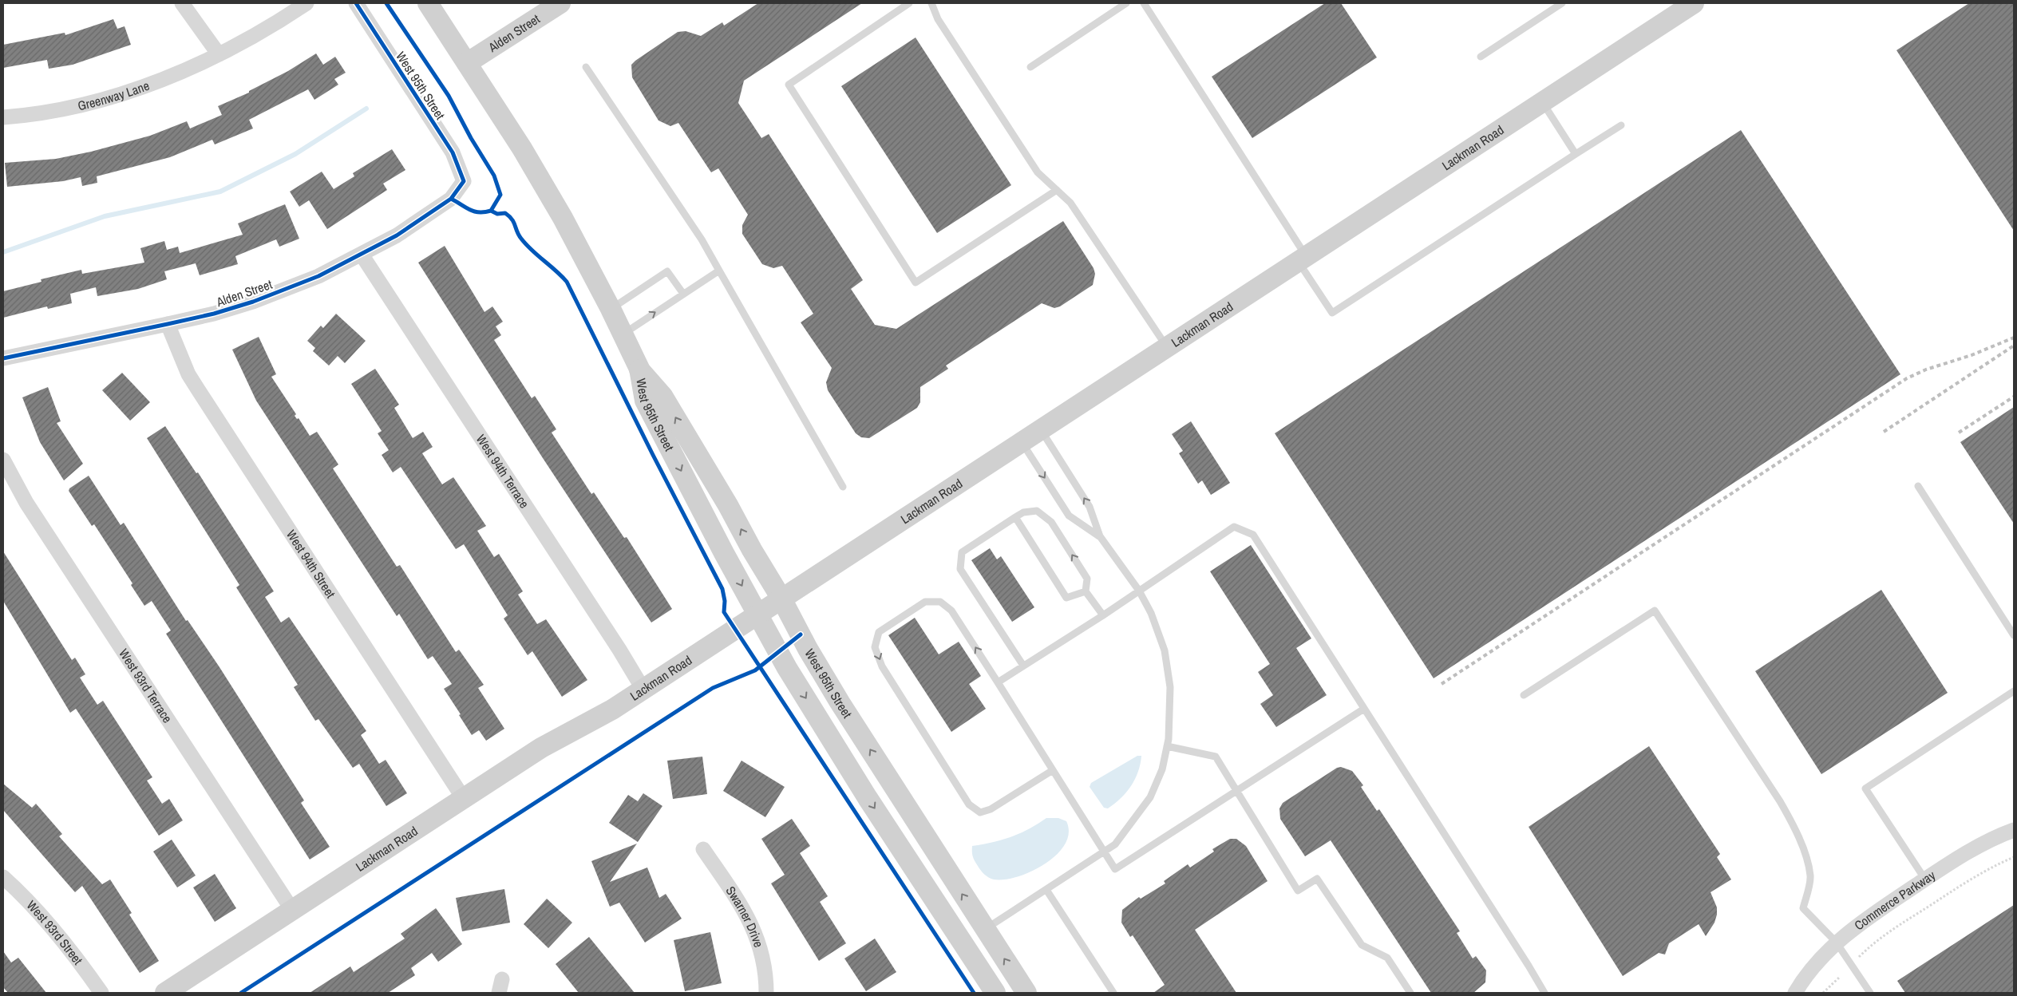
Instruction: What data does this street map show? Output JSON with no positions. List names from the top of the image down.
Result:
{
  "streets": {
    "main road": ["Alden Street", "West 95th Street", "Lackman Road"],
    "street": [
      "Greenway Lane",
      "West 94th Terrace",
      "West 94th Street",
      "West 93rd Terrace",
      "Commerce Parkway",
      "Swarner Drive",
      "West 93rd Street"
    ]
  },
  "crossings": [
    ["Alden Street", "West 95th Street"],
    ["Alden Street", "West 94th Terrace"],
    ["Alden Street", "West 94th Street"],
    ["West 95th Street", "Lackman Road"],
    ["Lackman Road", "West 94th Terrace"],
    ["Lackman Road", "West 94th Street"],
    ["Lackman Road", "West 93rd Terrace"]
  ]
}
